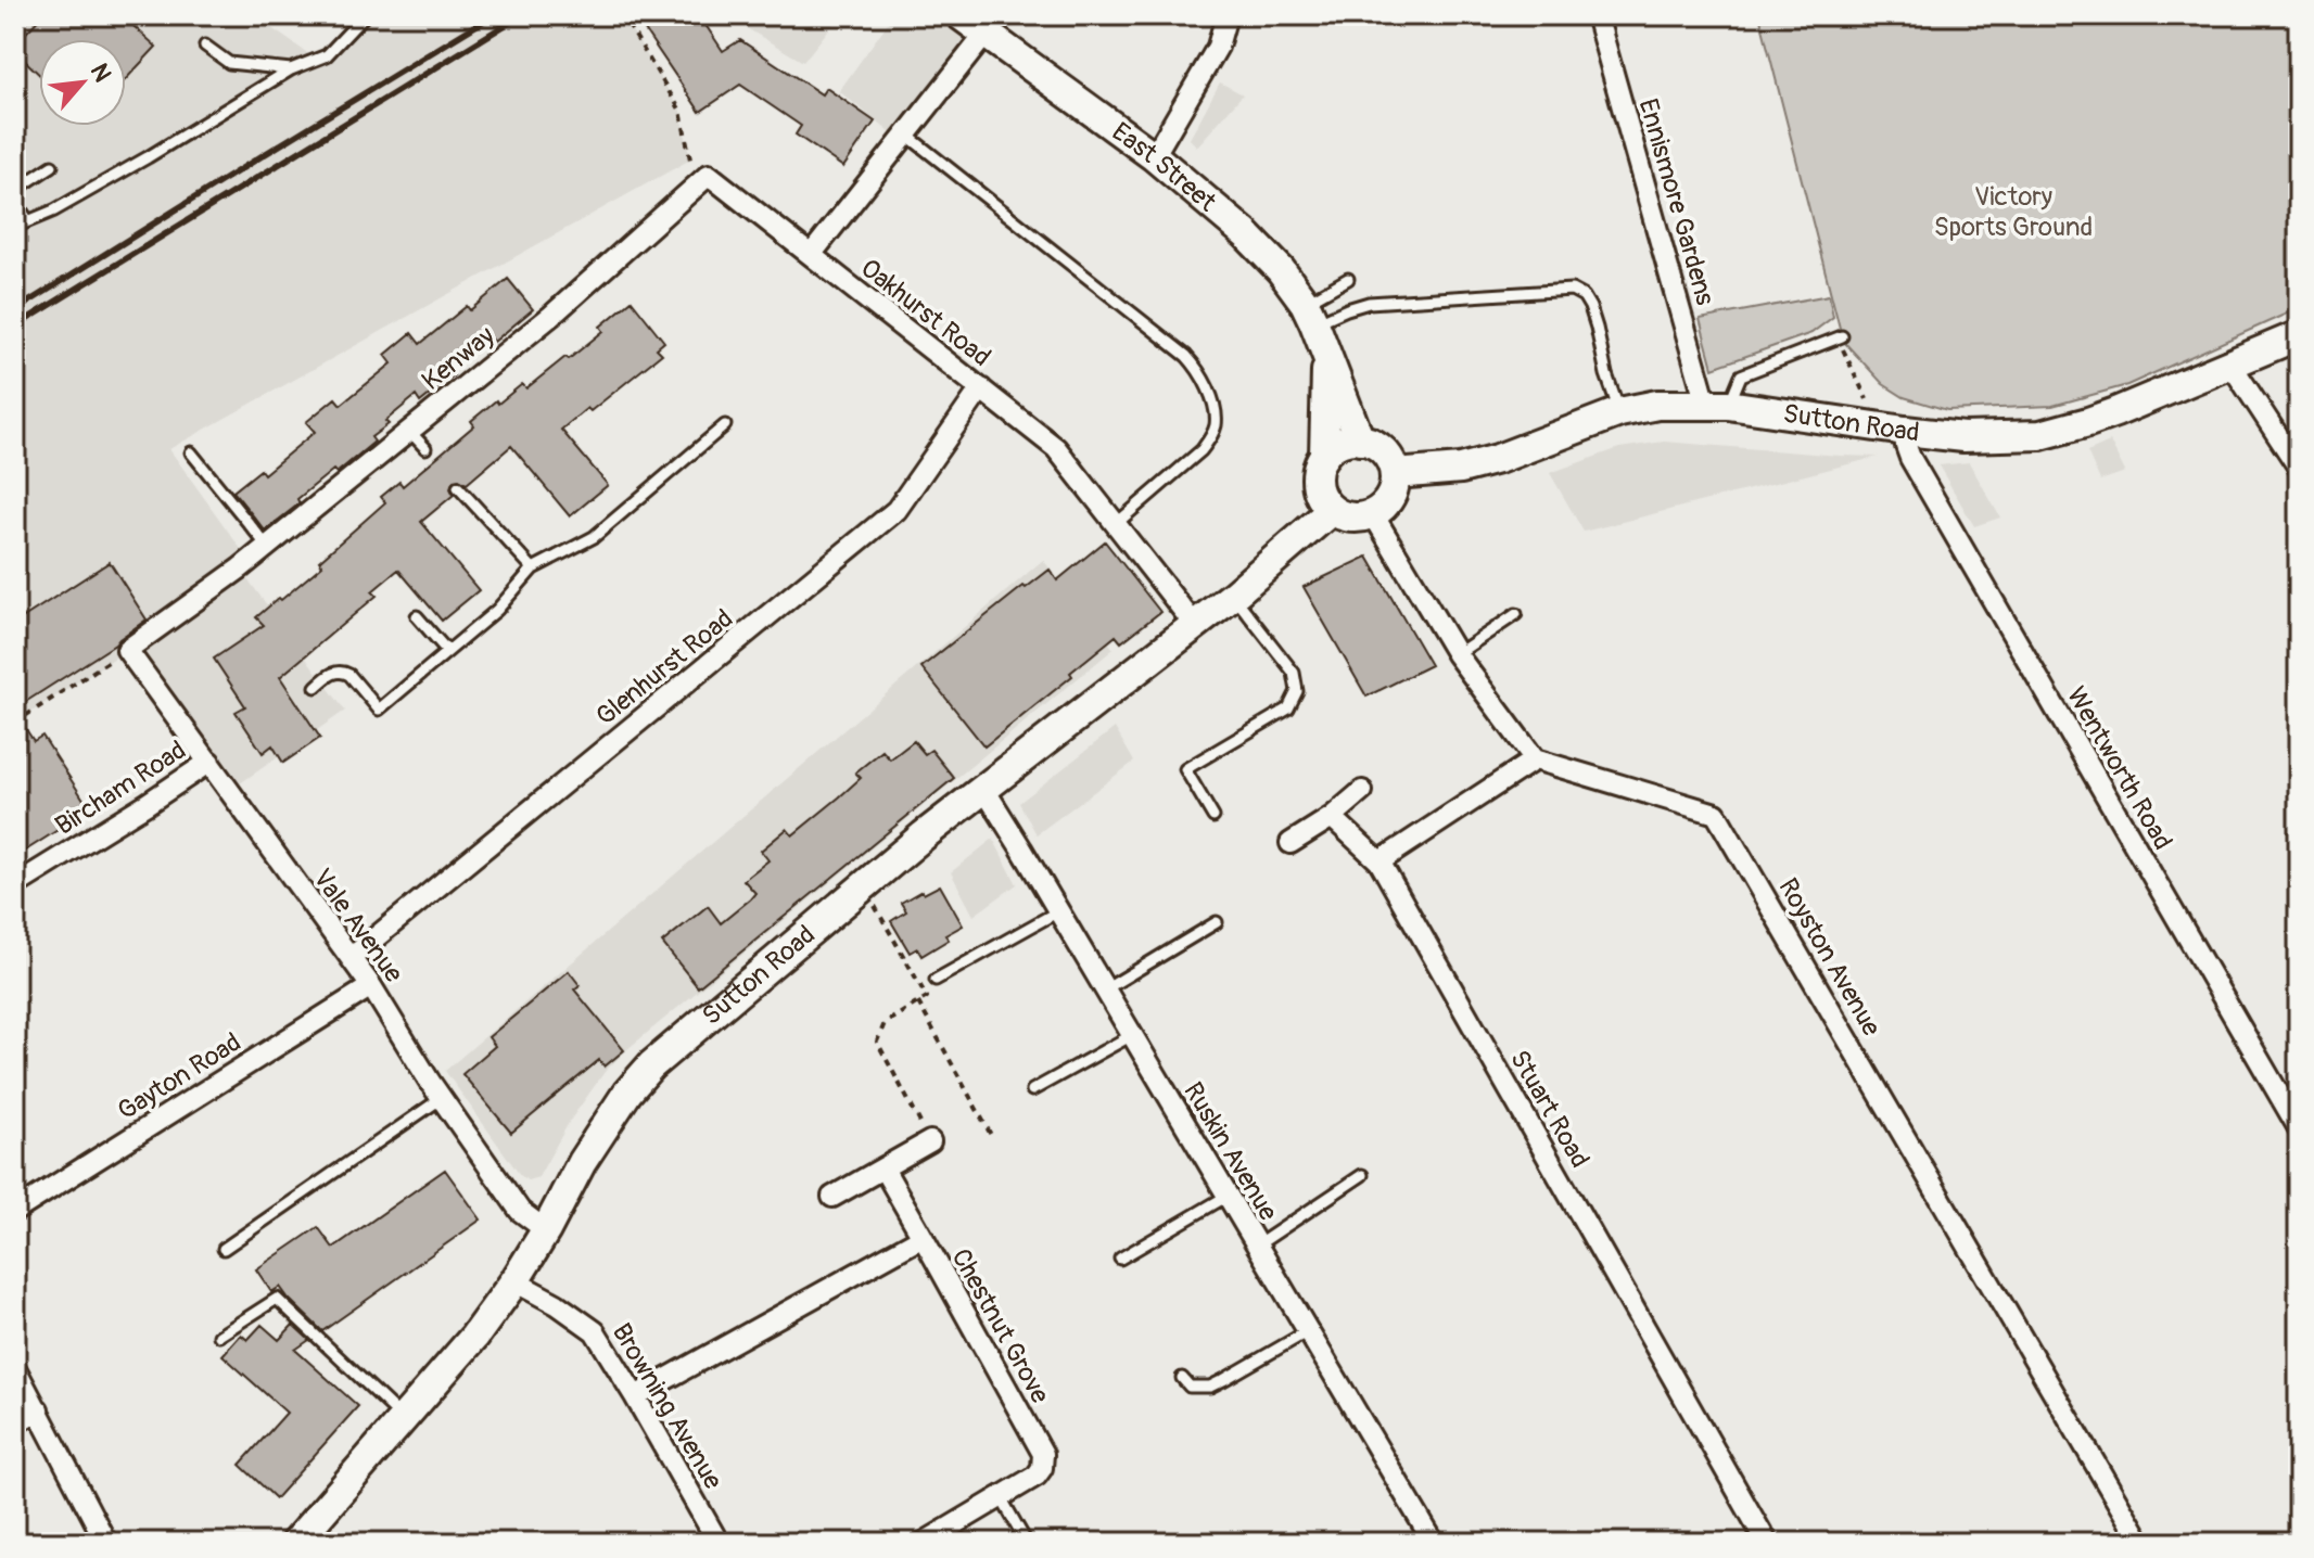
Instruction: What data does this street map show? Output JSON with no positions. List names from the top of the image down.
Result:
{
  "streets": {
    "main road": ["East Street", "Sutton Road"],
    "street": [
      "Ennismore Gardens",
      "Oakhurst Road",
      "Kenway",
      "Glenhurst Road",
      "Wentworth Road",
      "Bircham Road",
      "Vale Avenue",
      "Royston Avenue",
      "Gayton Road",
      "Stuart Road",
      "Ruskin Avenue",
      "Chestnut Grove",
      "Browning Avenue"
    ]
  },
  "crossings": [
    ["East Street", "Sutton Road"],
    ["Ennismore Gardens", "Sutton Road"],
    ["Oakhurst Road", "Sutton Road"],
    ["Oakhurst Road", "Glenhurst Road"],
    ["Kenway", "Vale Avenue"],
    ["Sutton Road", "Wentworth Road"],
    ["Sutton Road", "Vale Avenue"],
    ["Sutton Road", "Ruskin Avenue"],
    ["Sutton Road", "Browning Avenue"],
    ["Glenhurst Road", "Vale Avenue"],
    ["Bircham Road", "Vale Avenue"],
    ["Vale Avenue", "Gayton Road"],
    ["Chestnut Grove", "Browning Avenue"]
  ],
  "parks": ["Victory Sports Ground"],
  "north": "top right"
}
